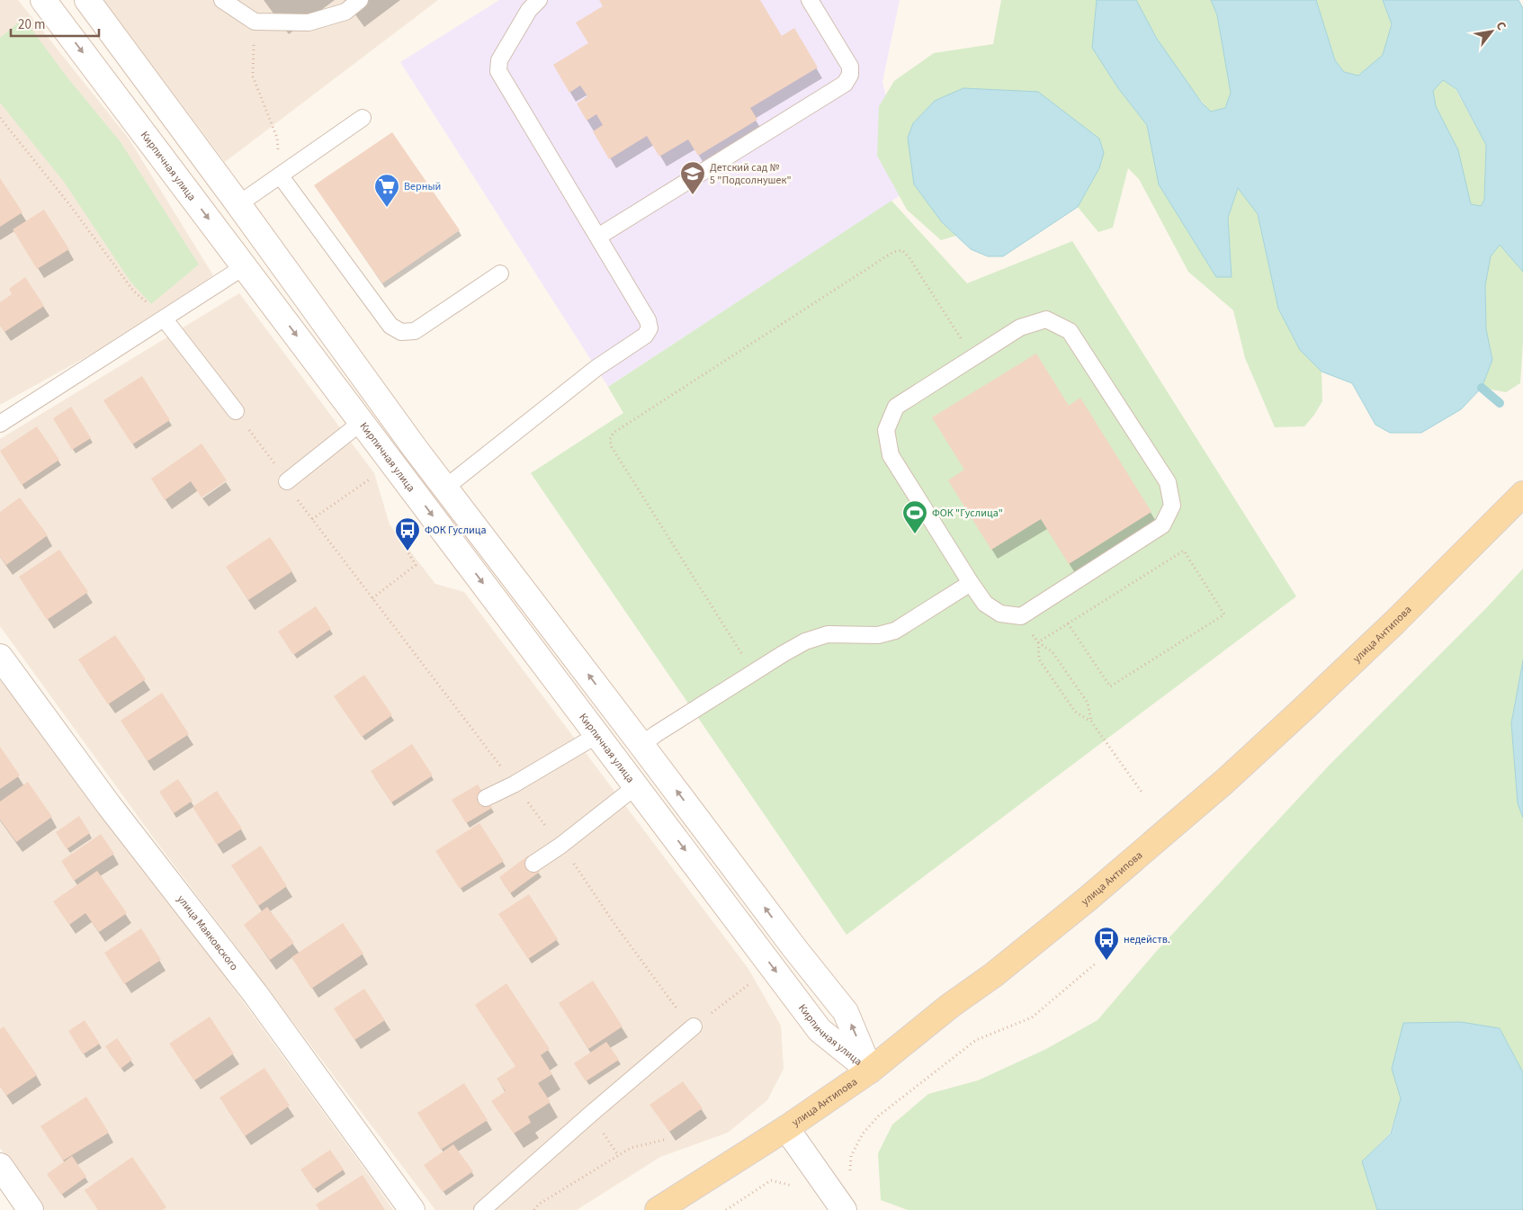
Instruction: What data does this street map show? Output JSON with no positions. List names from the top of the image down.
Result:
{
  "streets": {
    "main road": ["улица Антипова"],
    "street": ["Кирпичная улица", "улица Маяковского"]
  },
  "crossings": [
    ["Кирпичная улица", "улица Антипова"]
  ],
  "places": {
    "school or university": ["Детский сад № 5 \"Подсолнушек\""],
    "supermarket": ["Верный"],
    "sports": ["ФОК \"Гуслица\""],
    "bus stop": ["ФОК Гуслица", "недейств."]
  },
  "scale_bar": "20 m",
  "north": "top right"
}
